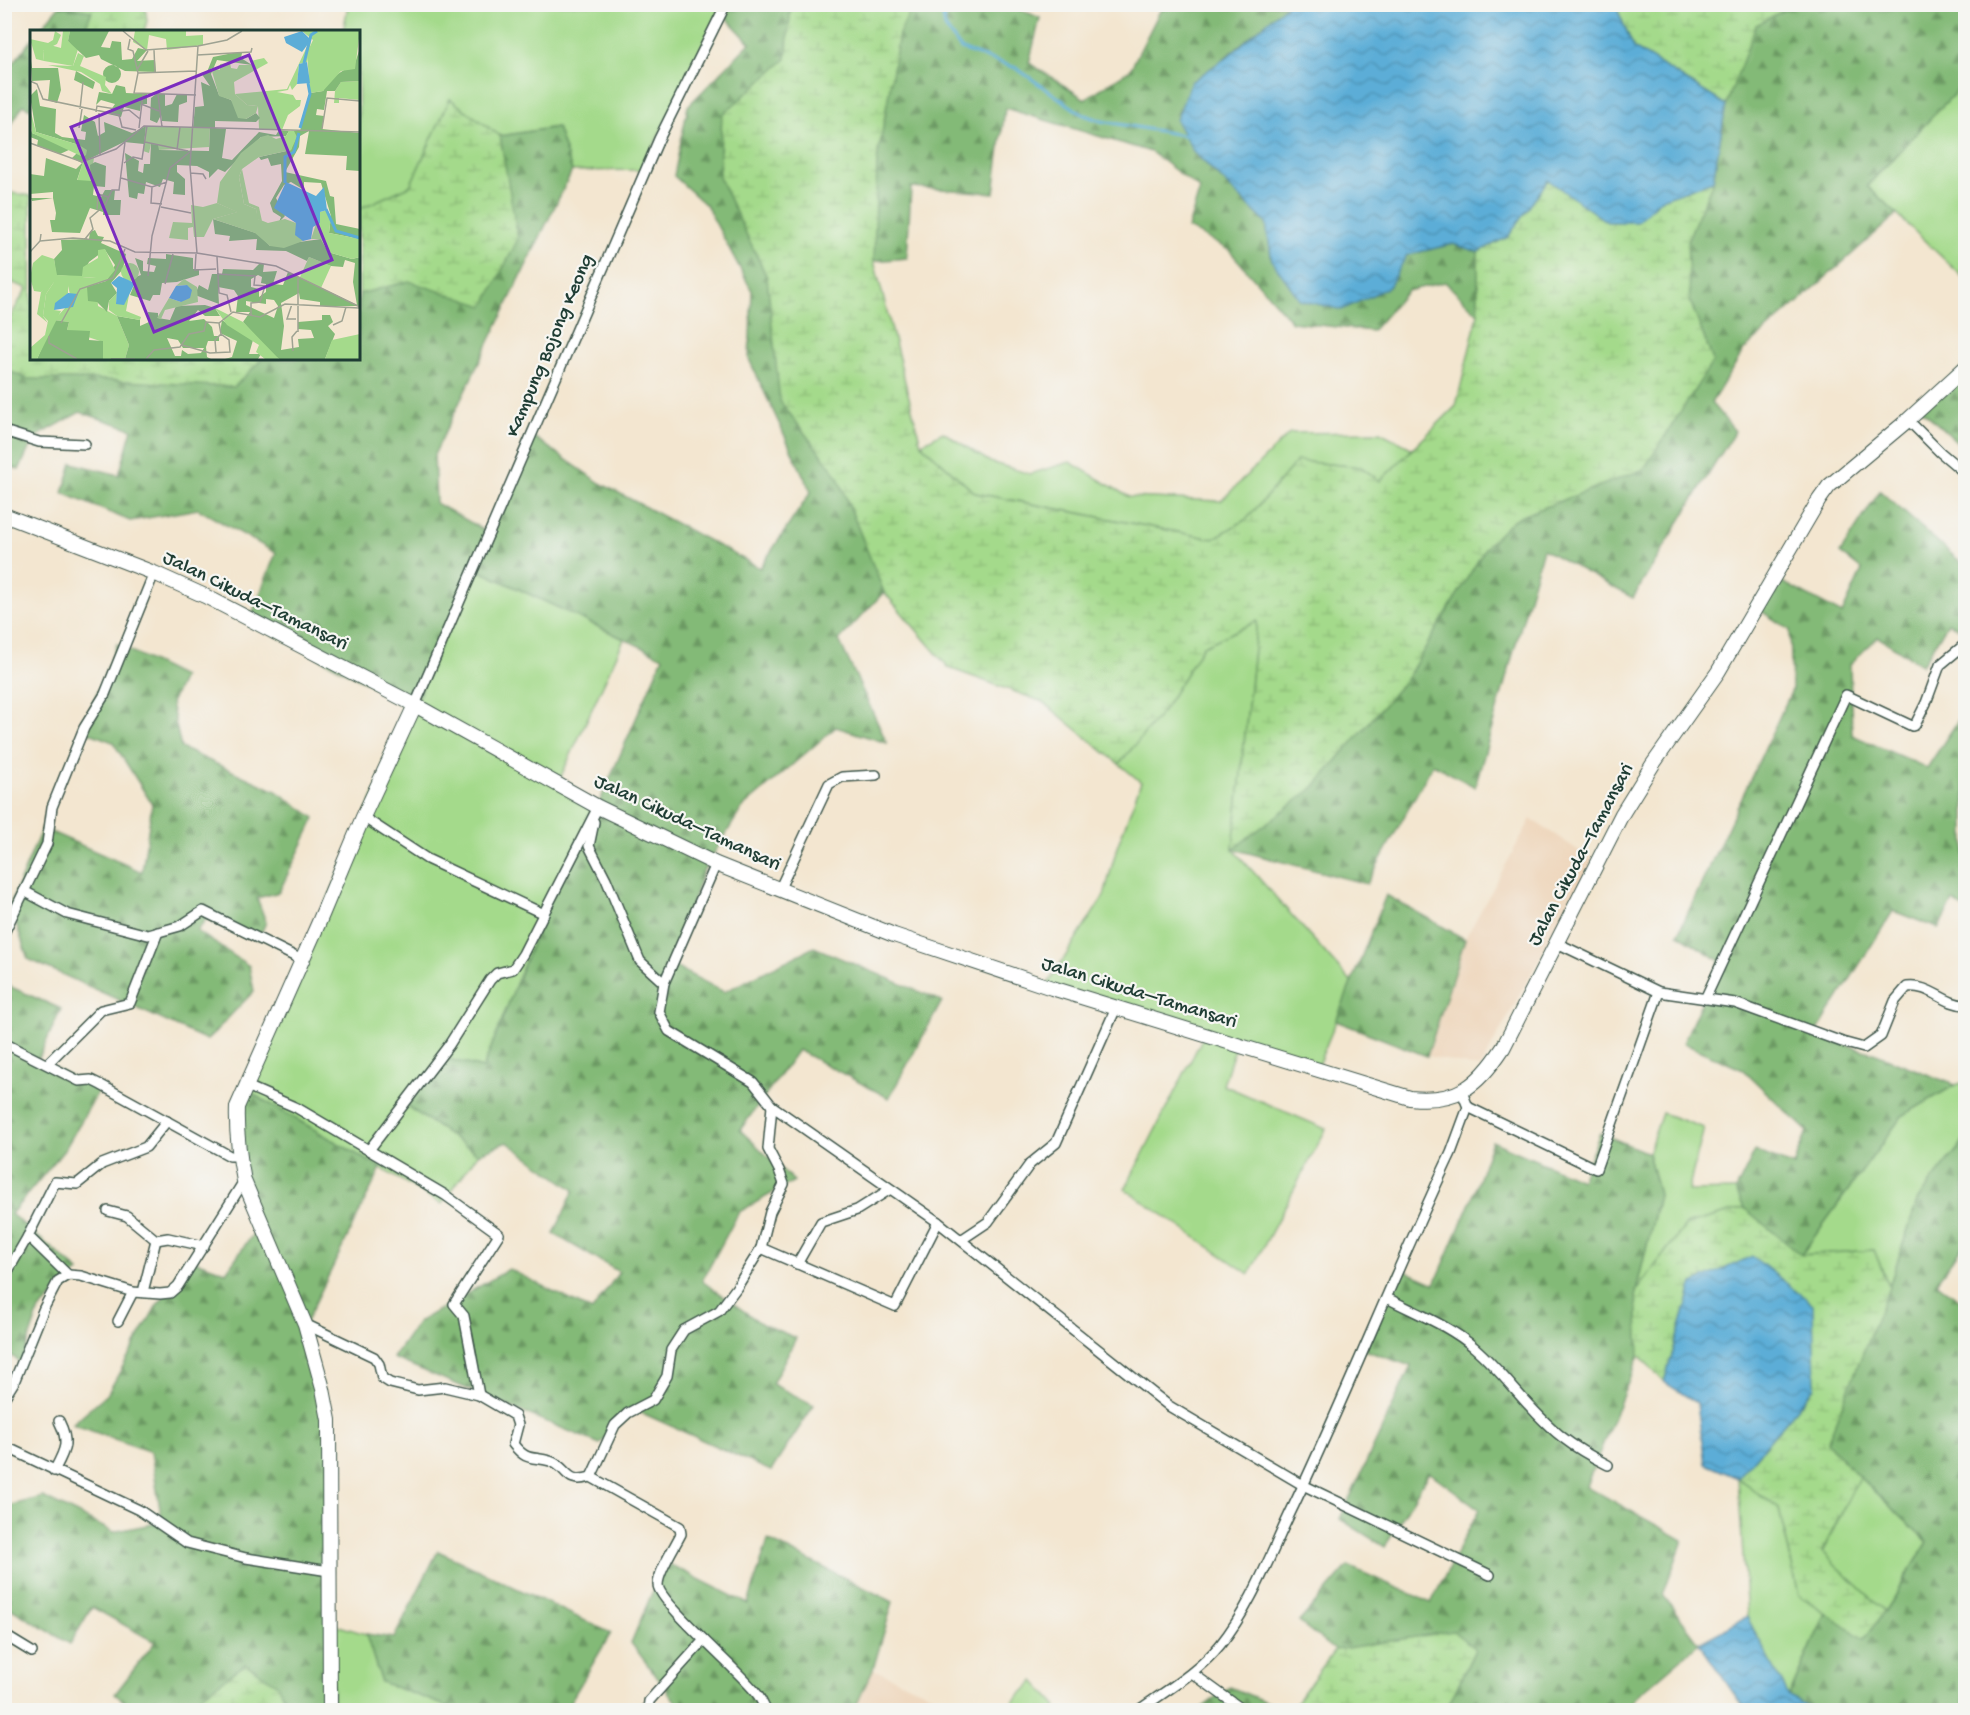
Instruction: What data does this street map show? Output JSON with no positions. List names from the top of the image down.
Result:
{
  "streets": {
    "street": ["Kampung Bojong Keong", "Jalan Cikuda–Tamansari"]
  },
  "crossings": [
    ["Kampung Bojong Keong", "Jalan Cikuda–Tamansari"]
  ]
}
